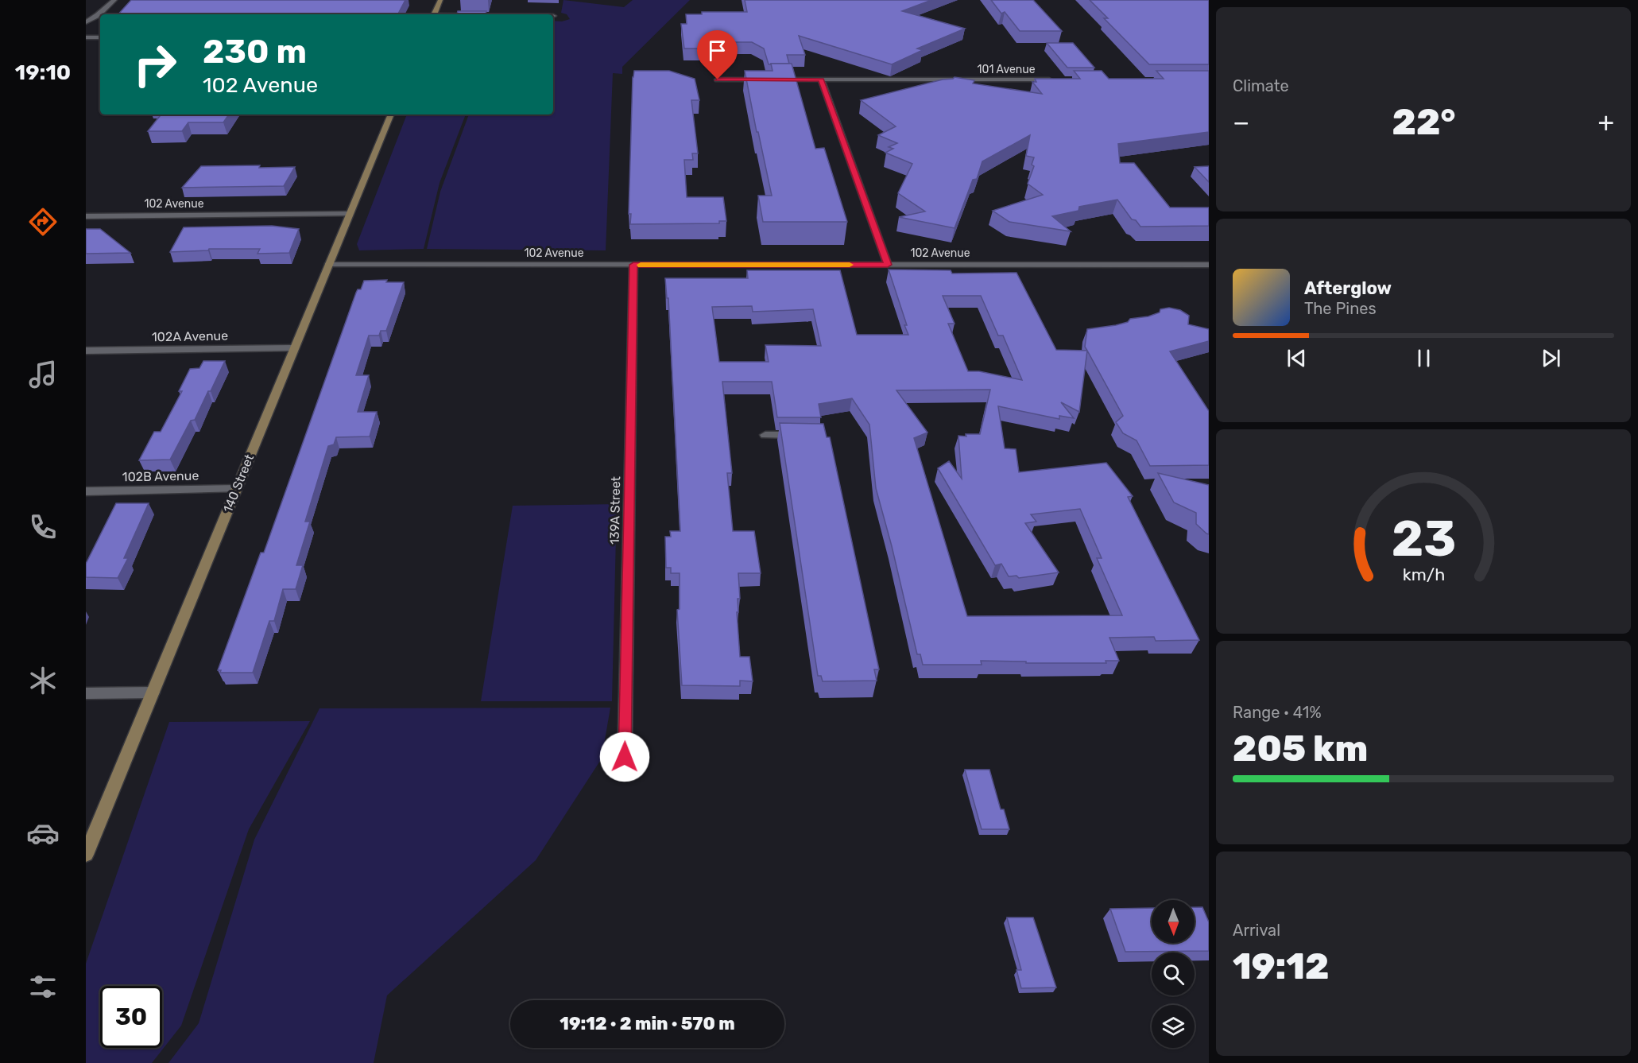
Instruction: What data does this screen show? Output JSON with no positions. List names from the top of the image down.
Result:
{
  "streets": {
    "main road": ["140 Street"],
    "street": [
      "101 Avenue",
      "102 Avenue",
      "102A Avenue",
      "102B Avenue",
      "139A Street"
    ]
  },
  "crossings": [
    ["102 Avenue", "140 Street"],
    ["102 Avenue", "139A Street"],
    ["102A Avenue", "140 Street"],
    ["102B Avenue", "140 Street"]
  ],
  "north": "bottom",
  "page": {
    "tabs": "19:10",
    "tile": [
      "Climate",
      ["Range · 41%", "205 km"],
      ["Arrival", "19:12"]
    ],
    "turn": ["230 m", "102 Avenue"],
    "heat": ["−", "22°", "+"],
    "song": ["Afterglow", "The Pines"],
    "limit": "30",
    "trip": "19:12 · 2 min · 570 m",
    "gauge": ["23", "km/h"]
  }
}
